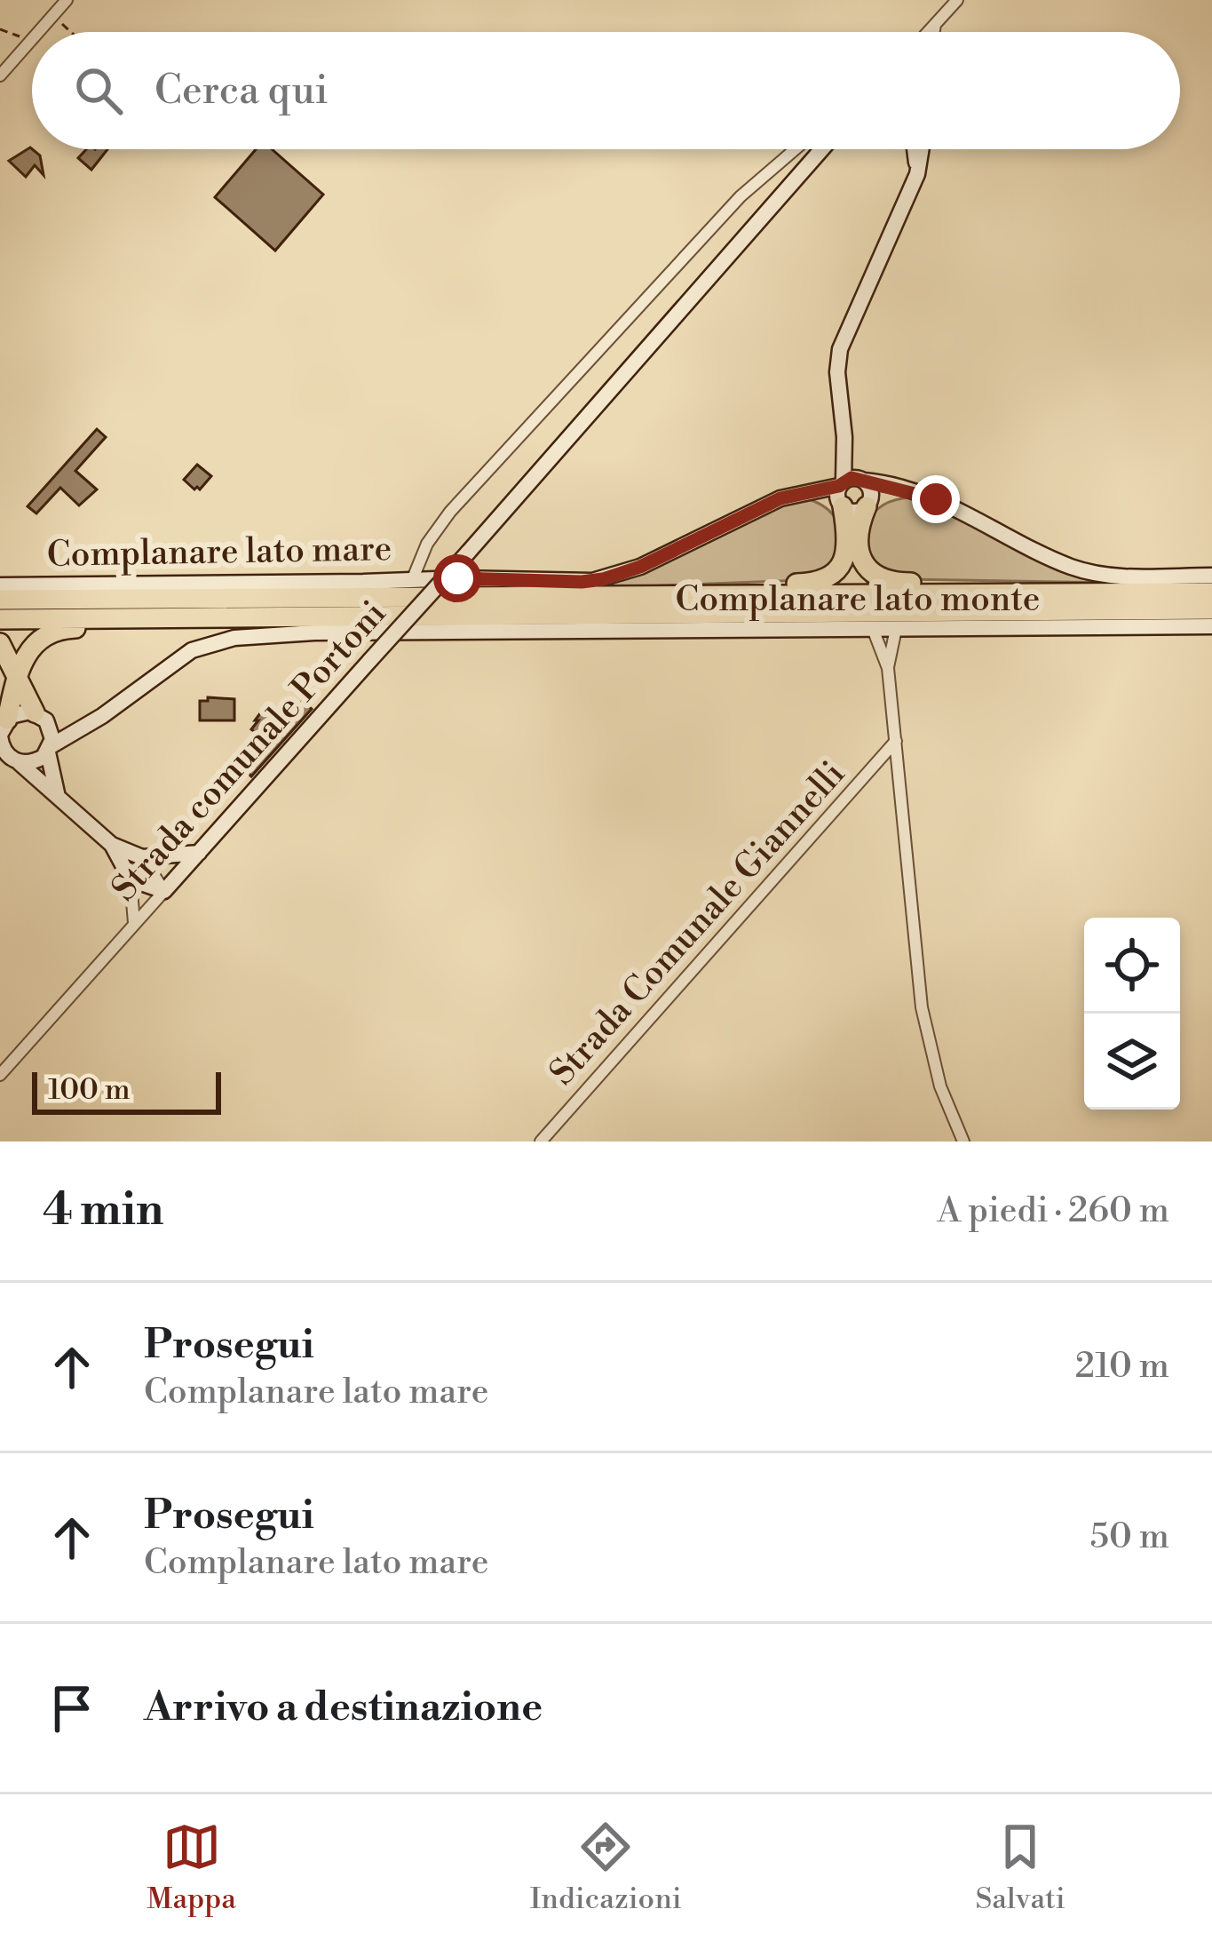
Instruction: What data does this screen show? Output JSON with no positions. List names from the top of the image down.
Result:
{
  "streets": {
    "street": [
      "Complanare lato mare",
      "Complanare lato monte",
      "Strada comunale Portoni",
      "Strada Comunale Giannelli"
    ]
  },
  "scale_bar": "100 m",
  "page": {
    "search": "Cerca qui",
    "scale": "100 m",
    "heading": ["4 min", "A piedi · 260 m"],
    "list": [
      ["Prosegui", "Complanare lato mare", "210 m"],
      ["Prosegui", "Complanare lato mare", "50 m"],
      "Arrivo a destinazione"
    ],
    "nav": ["Mappa", "Indicazioni", "Salvati"]
  }
}
